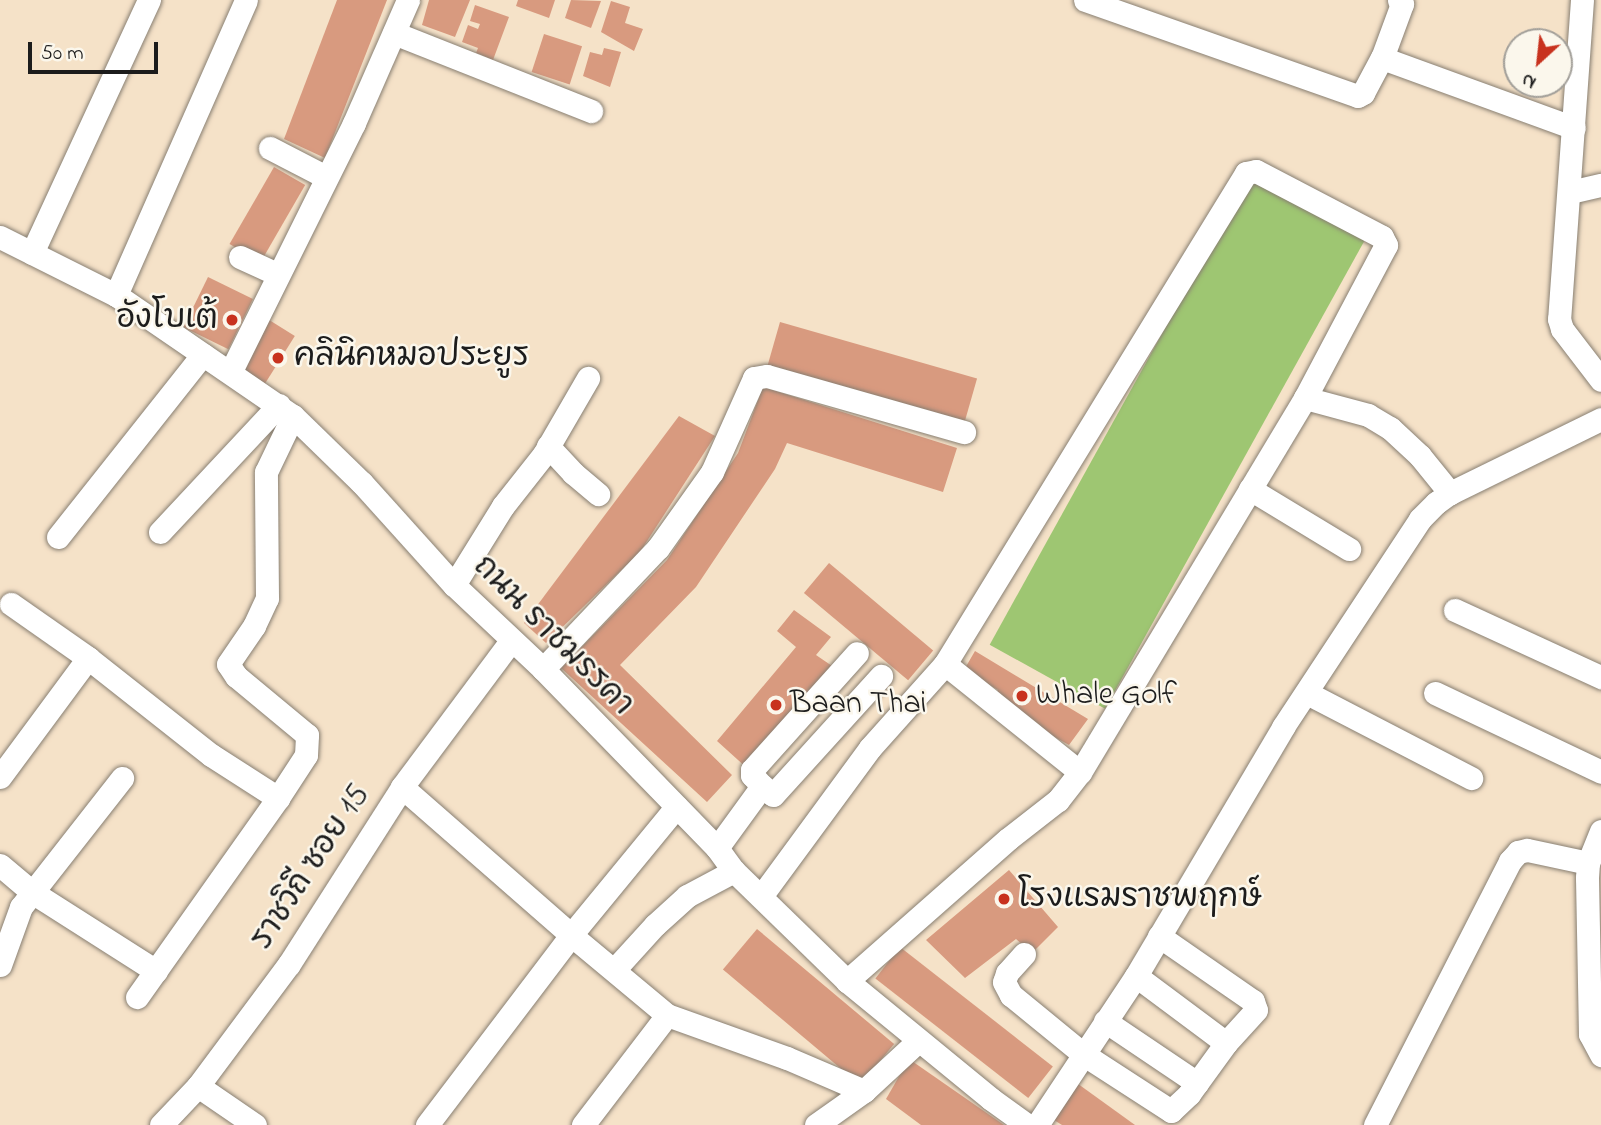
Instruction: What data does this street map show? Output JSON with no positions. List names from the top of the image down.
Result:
{
  "streets": {
    "street": ["ถนน ราชมรรคา", "ราชวิถี ซอย 15"]
  },
  "crossings": [
    ["ถนน ราชมรรคา", "ราชวิถี ซอย 15"]
  ],
  "places": [
    "อังโบเต้",
    "คลินิคหมอประยูร",
    "Whale Golf",
    "Baan Thai",
    "โรงแรมราชพฤกษ์"
  ],
  "scale_bar": "50 m",
  "north": "bottom left"
}
